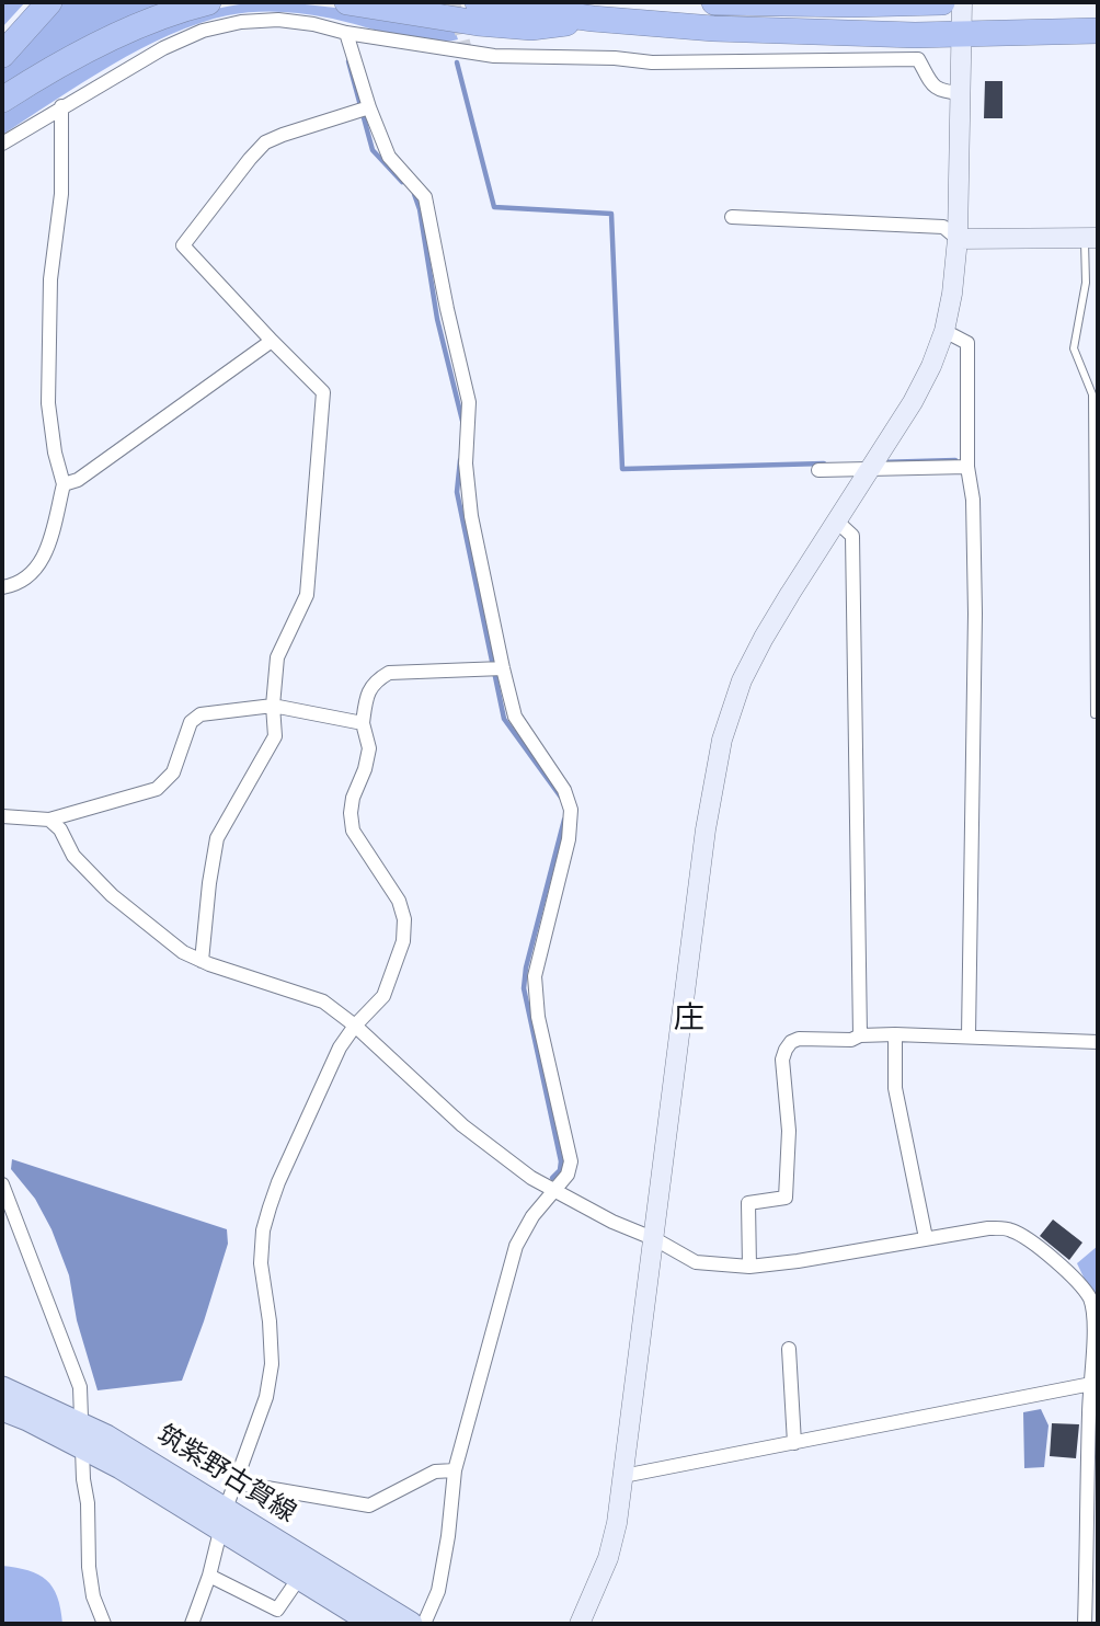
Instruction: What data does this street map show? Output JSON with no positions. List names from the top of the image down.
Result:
{
  "streets": {
    "main road": ["筑紫野古賀線"]
  },
  "districts": ["庄"]
}
